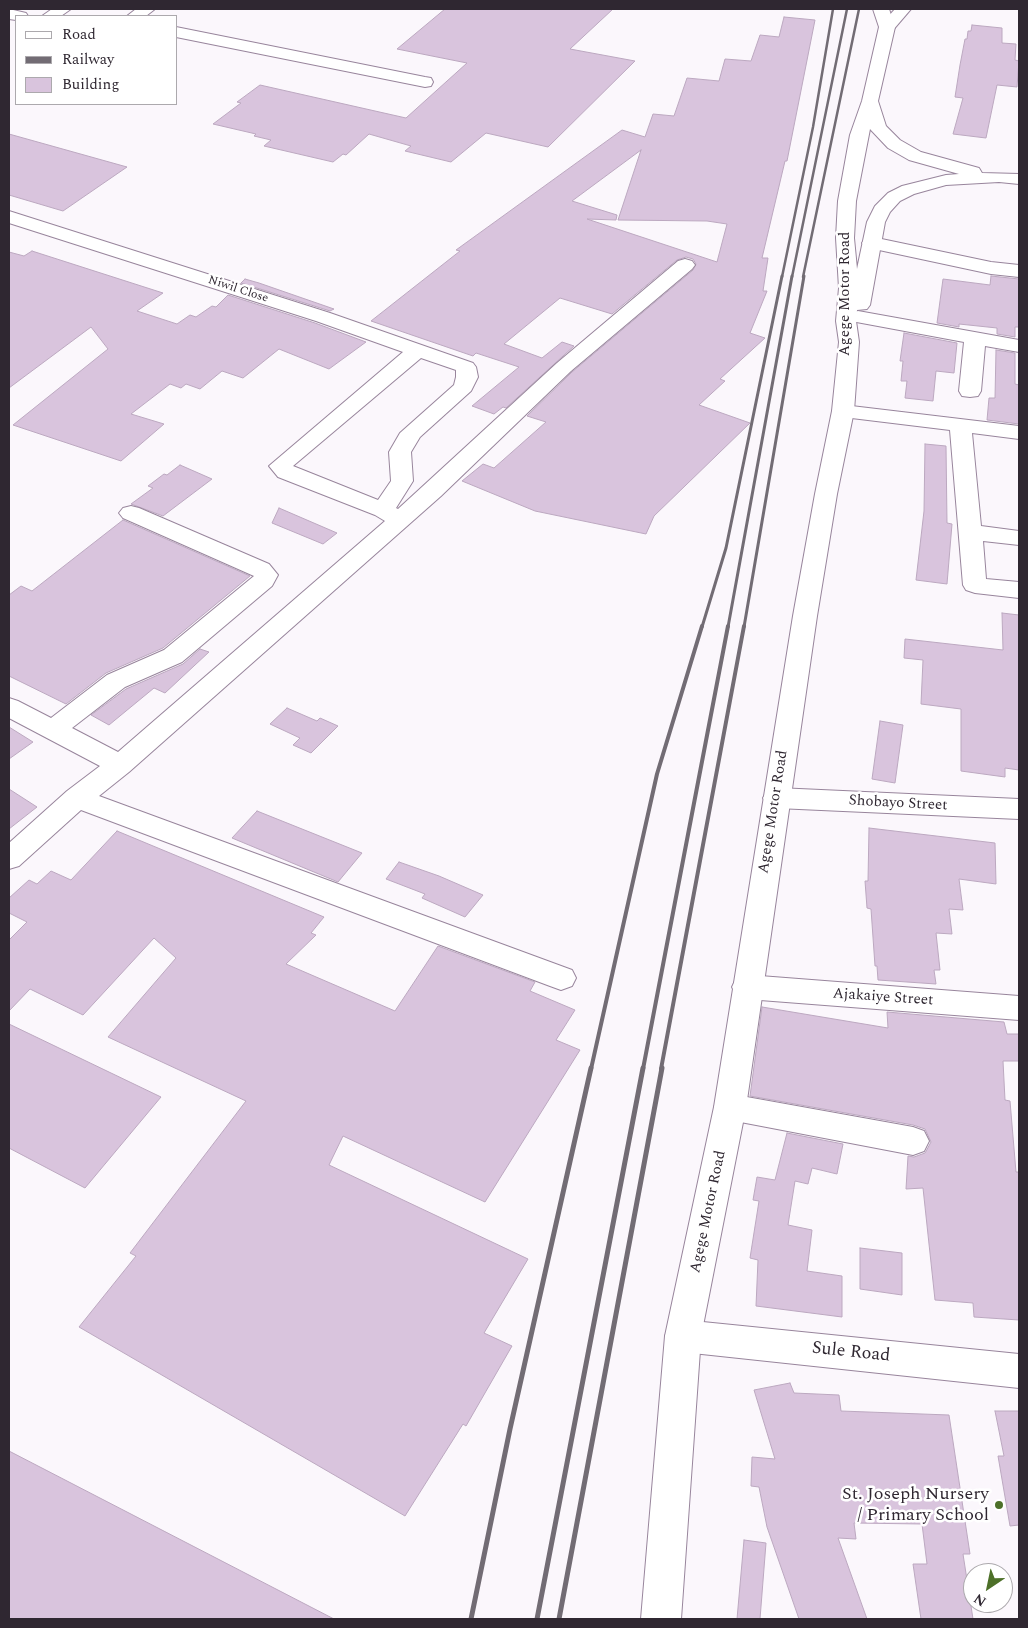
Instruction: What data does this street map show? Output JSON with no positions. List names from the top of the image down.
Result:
{
  "streets": {
    "main road": [
      "Niwil Close",
      "Agege Motor Road",
      "Shobayo Street",
      "Ajakaiye Street",
      "Sule Road"
    ]
  },
  "crossings": [
    ["Agege Motor Road", "Shobayo Street"],
    ["Agege Motor Road", "Ajakaiye Street"],
    ["Agege Motor Road", "Sule Road"]
  ],
  "places": ["St. Joseph Nursery / Primary School"],
  "legend": ["Road", "Railway", "Building"],
  "north": "bottom left"
}
